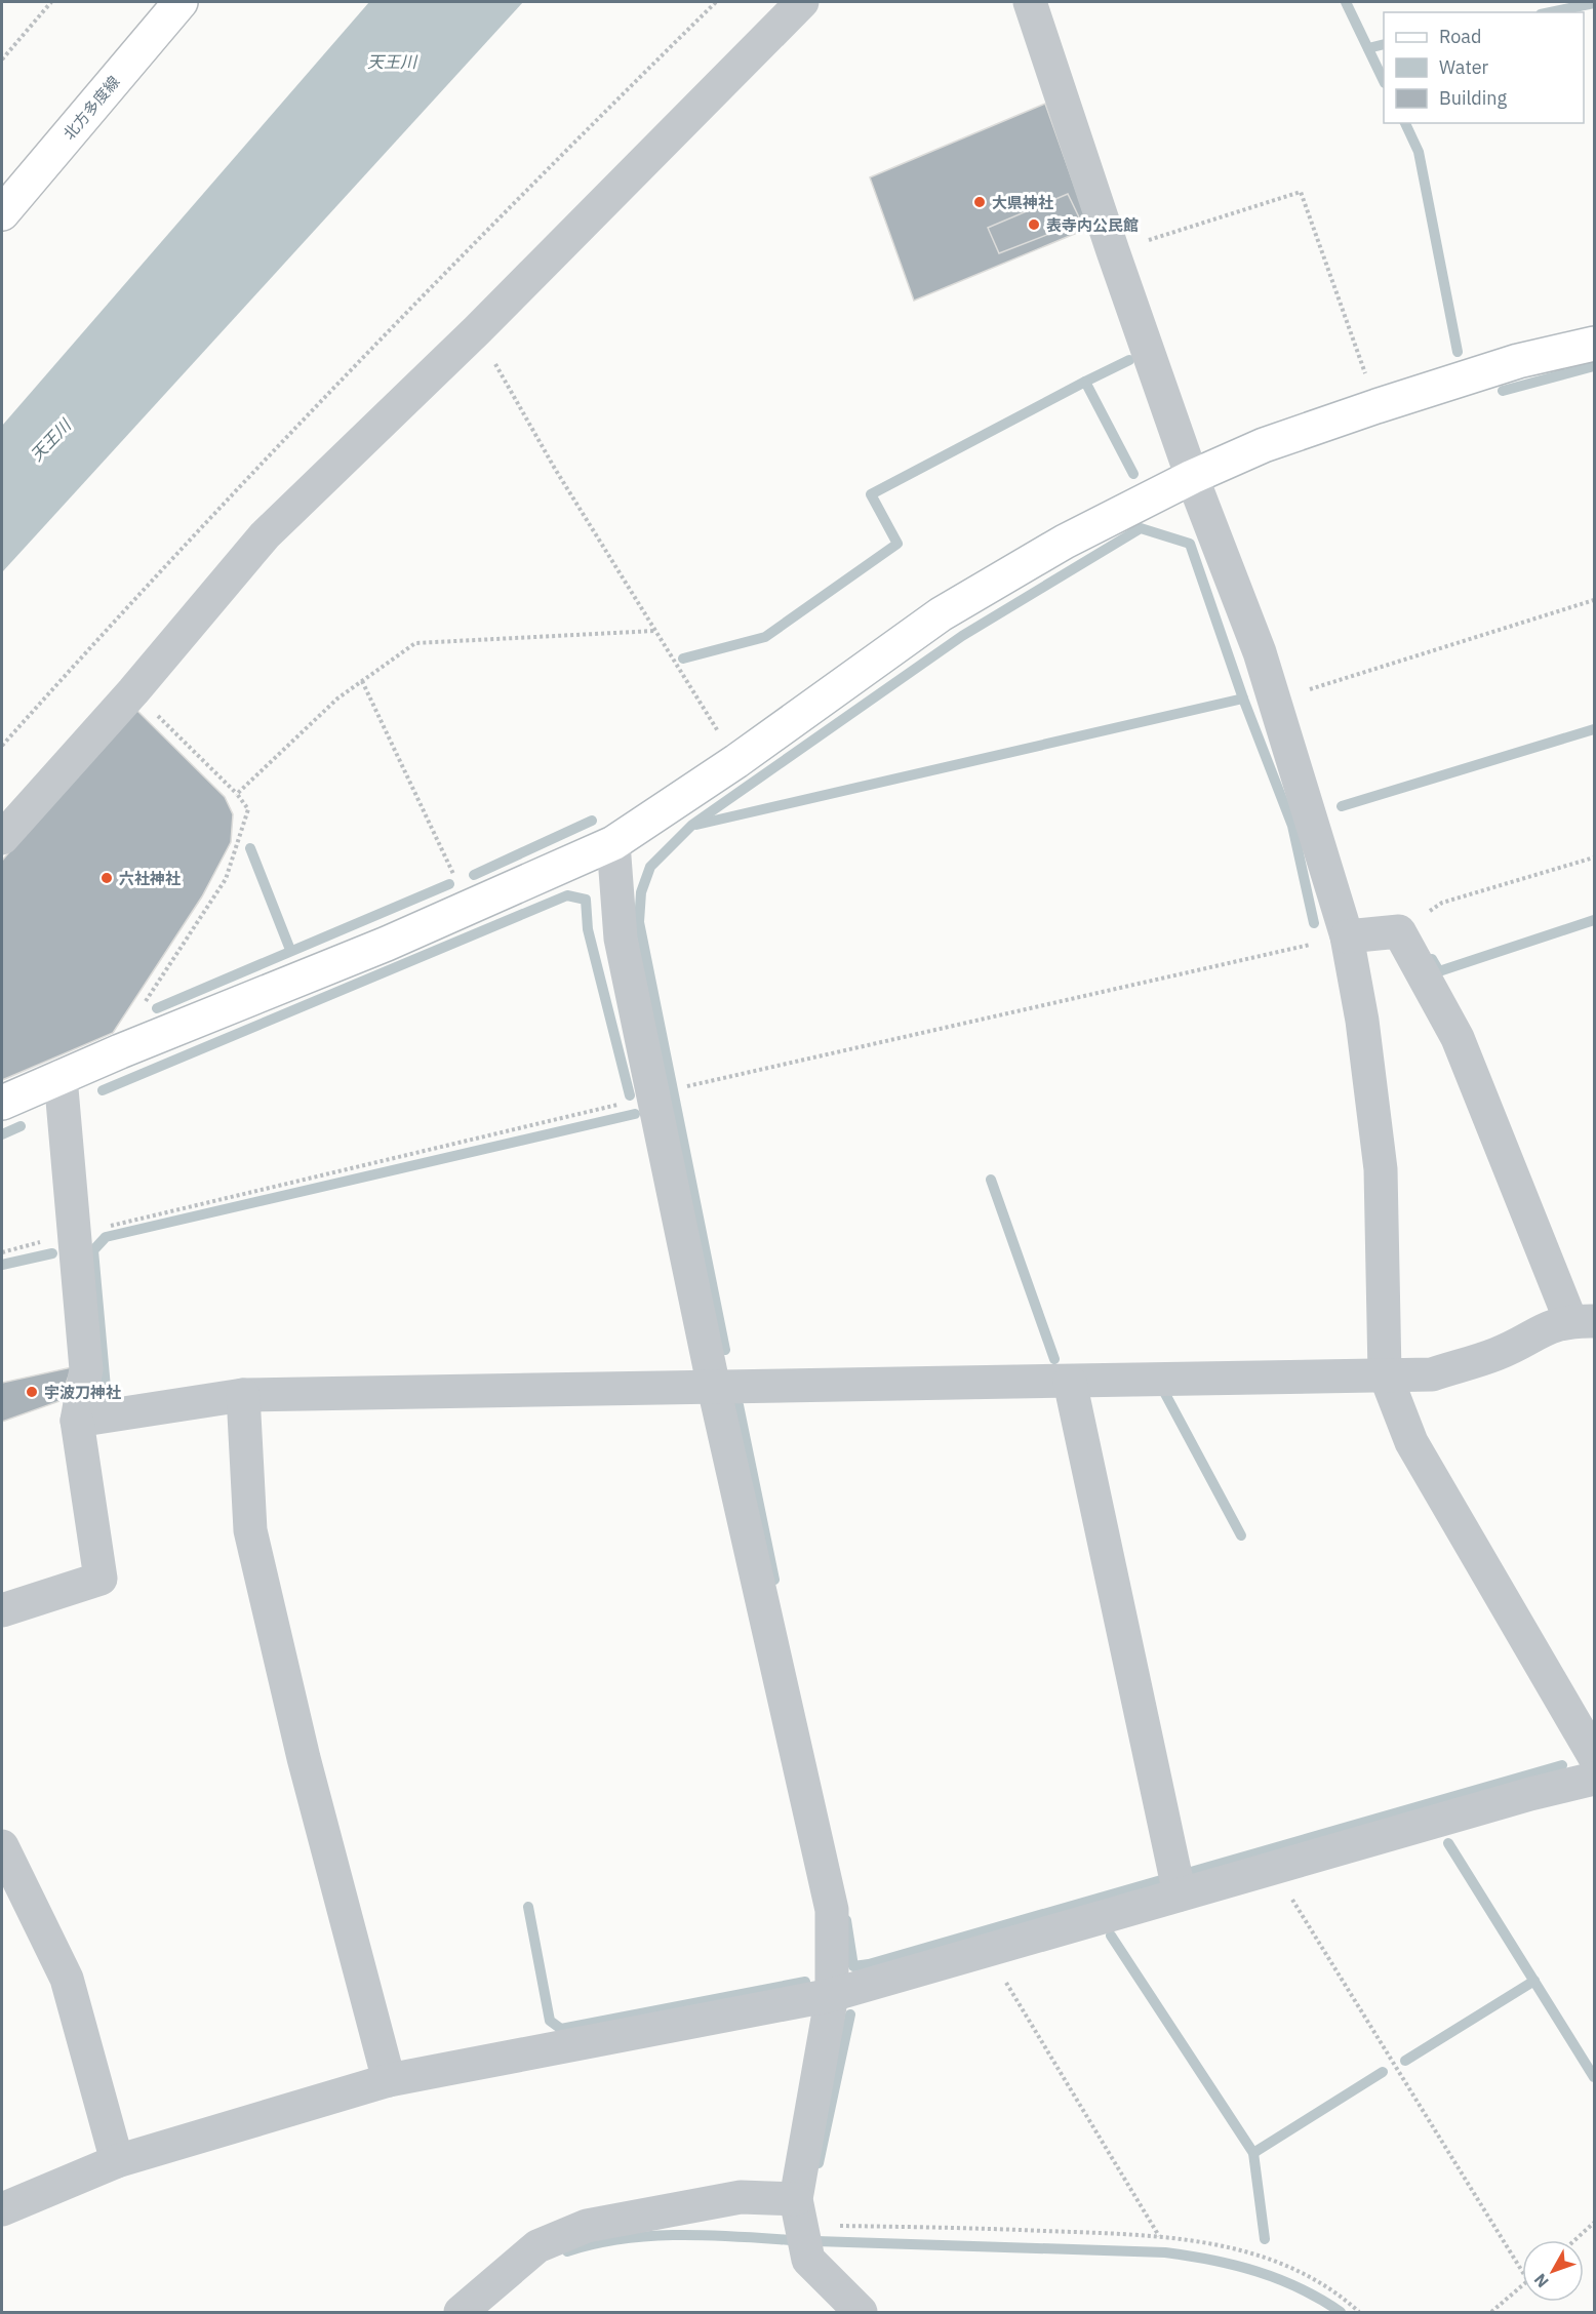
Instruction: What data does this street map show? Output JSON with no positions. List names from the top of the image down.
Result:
{
  "streets": {
    "street": ["北方多度線"]
  },
  "water": ["天王川"],
  "places": [
    "大県神社",
    "表寺内公民館",
    "六社神社",
    "宇波刀神社"
  ],
  "legend": ["Road", "Water", "Building"],
  "north": "bottom left"
}
